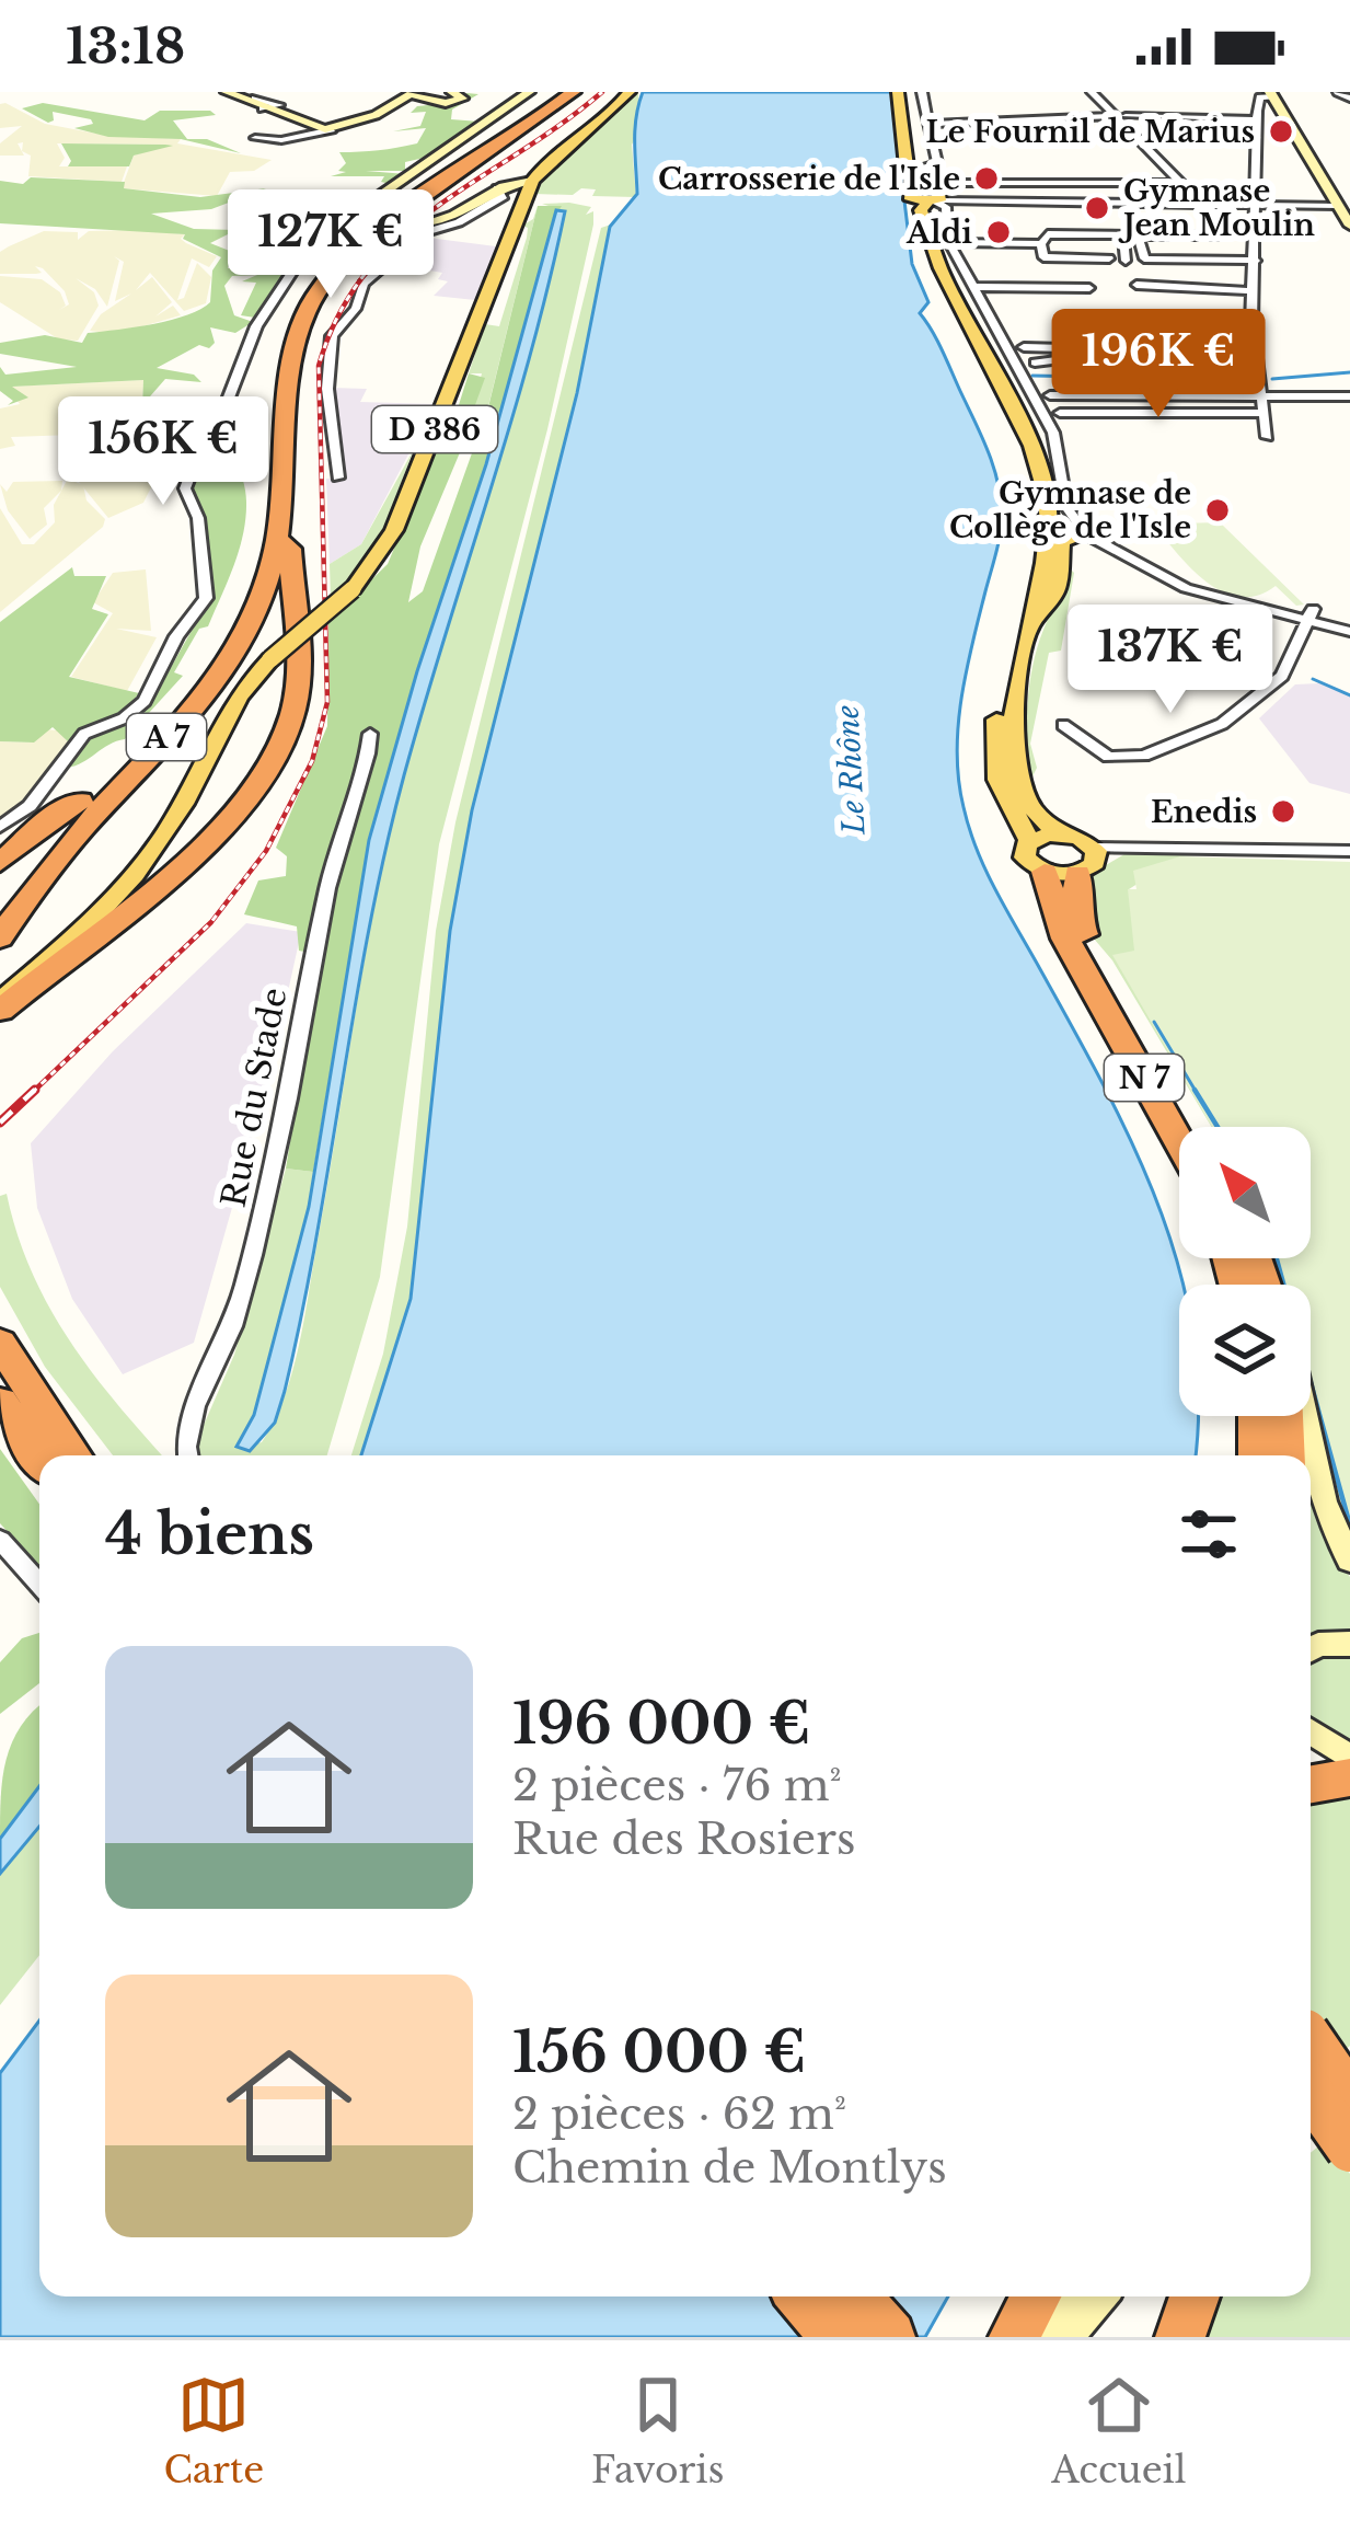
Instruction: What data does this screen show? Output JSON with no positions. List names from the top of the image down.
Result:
{
  "streets": {
    "highway": ["A 7", "N 7"],
    "main road": ["D 386"],
    "street": ["Rue du Stade"]
  },
  "water": ["Le Rhône"],
  "places": [
    "Le Fournil de Marius",
    "Carrosserie de l'Isle",
    "Gymnase Jean Moulin",
    "Aldi",
    "Gymnase de Collège de l'Isle",
    "Enedis"
  ],
  "north": "top left",
  "page": {
    "status": "13:18",
    "price": [
      "127K €",
      "196K €",
      "156K €",
      "137K €"
    ],
    "heading": "4 biens",
    "list": [
      {
        "name": "196 000 €",
        "note": "2 pièces · 76 m² · Rue des Rosiers"
      },
      {
        "name": "156 000 €",
        "note": "2 pièces · 62 m² · Chemin de Montlys"
      }
    ],
    "tabs": ["Carte", "Favoris", "Accueil"]
  }
}
